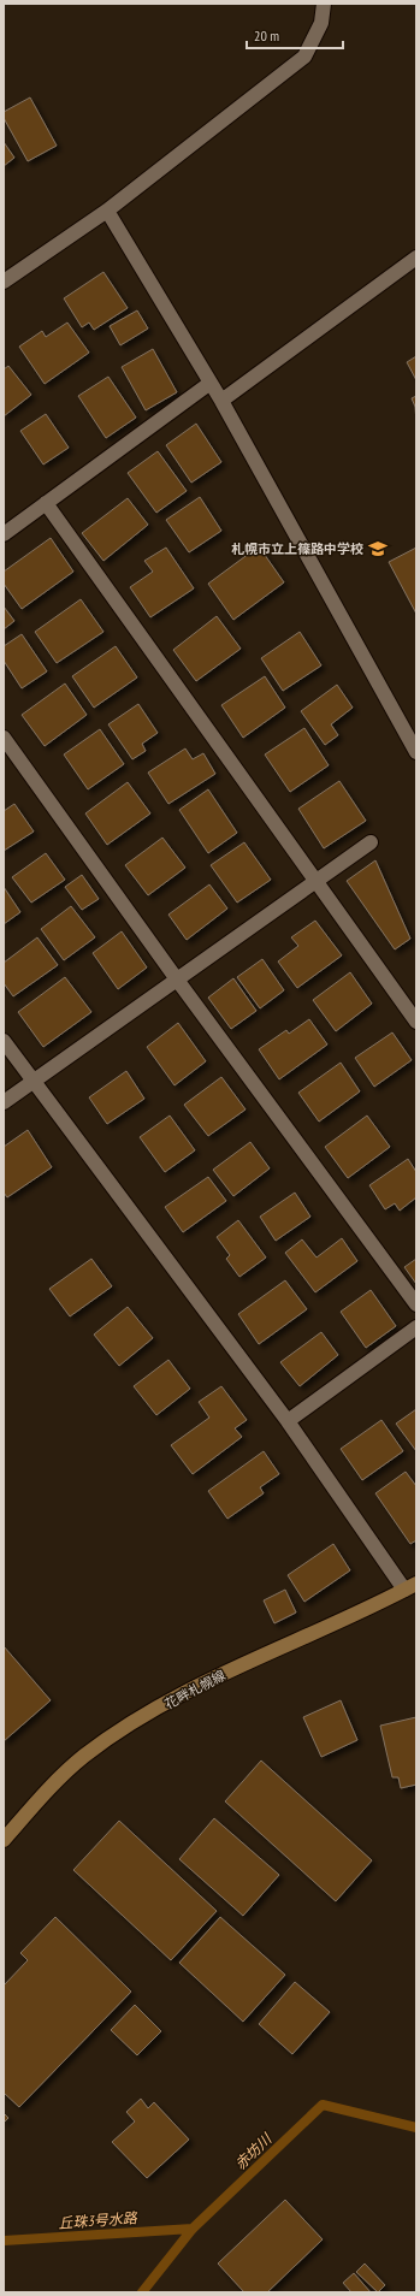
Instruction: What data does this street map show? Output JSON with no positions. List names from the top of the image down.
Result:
{
  "streets": {
    "main road": ["花畔札幌線"]
  },
  "water": ["赤坊川", "丘珠3号水路"],
  "places": {
    "school or university": ["札幌市立上篠路中学校"]
  },
  "scale_bar": "20 m"
}
